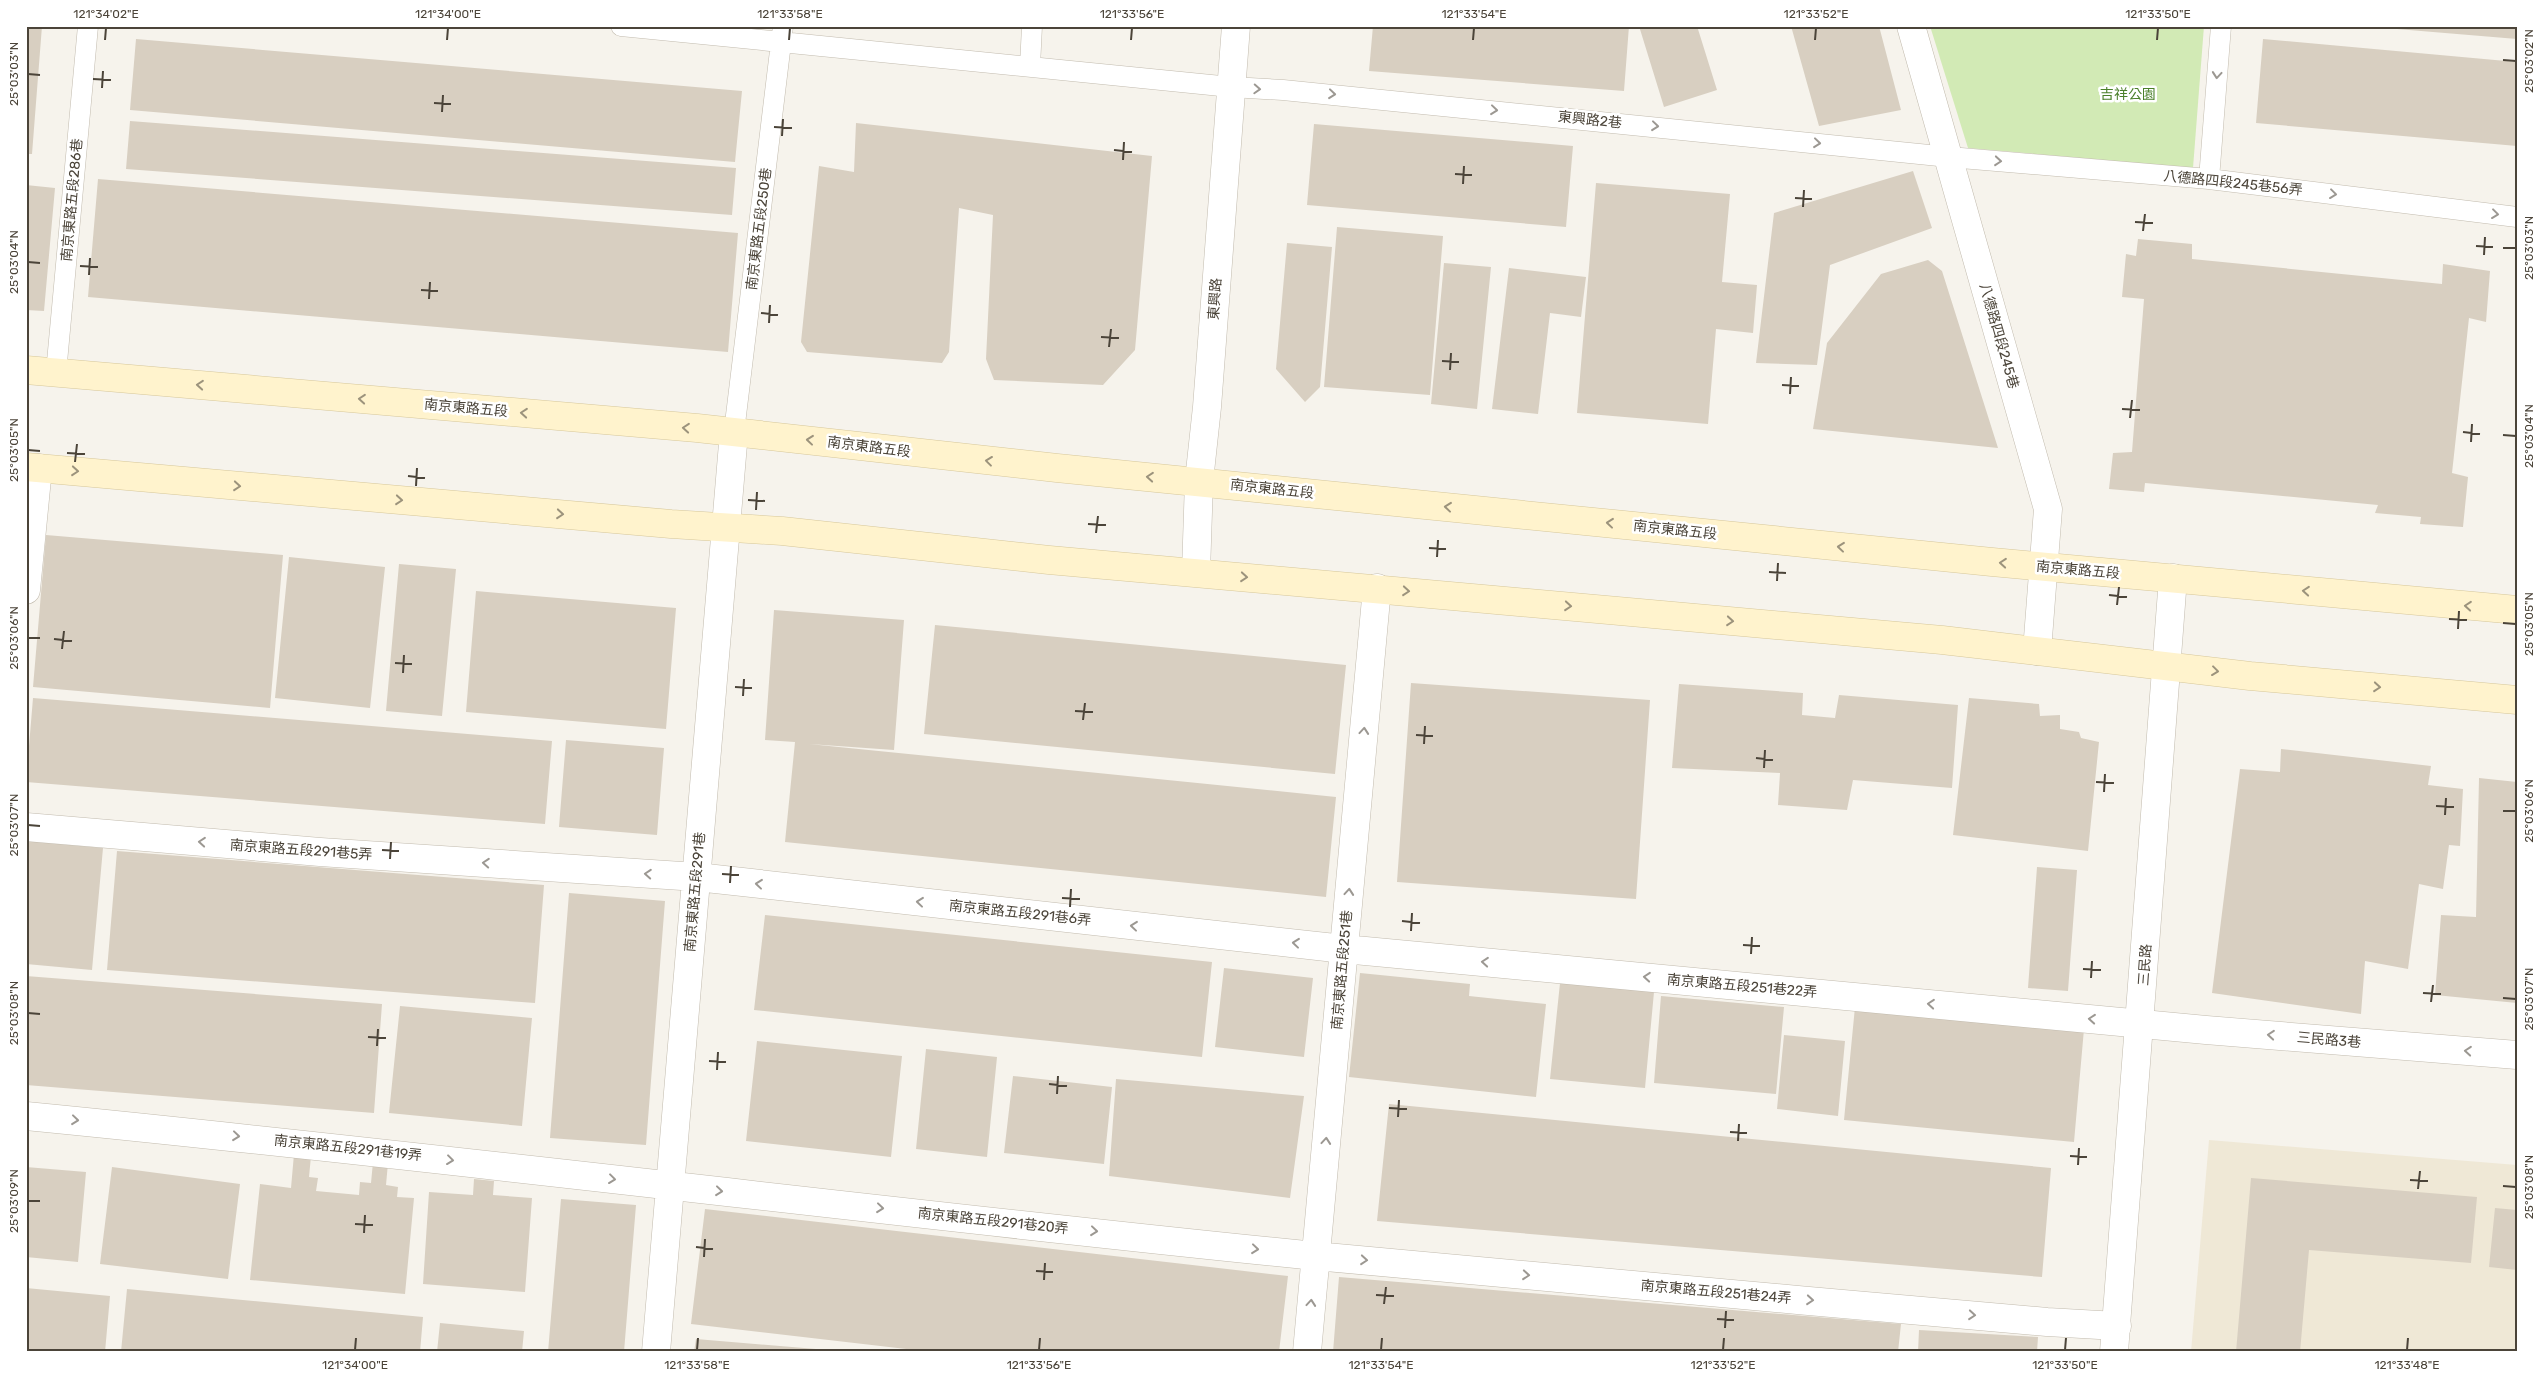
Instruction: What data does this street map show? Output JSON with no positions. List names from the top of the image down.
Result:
{
  "streets": {
    "main road": ["南京東路五段"],
    "street": [
      "東興路",
      "八德路四段245巷",
      "南京東路五段291巷5弄",
      "南京東路五段291巷",
      "南京東路五段291巷6弄",
      "三民路",
      "南京東路五段251巷",
      "南京東路五段251巷22弄",
      "三民路3巷",
      "南京東路五段291巷19弄",
      "南京東路五段291巷20弄",
      "南京東路五段251巷24弄"
    ],
    "lane": [
      "東興路2巷",
      "八德路四段245巷56弄",
      "南京東路五段286巷",
      "南京東路五段250巷"
    ]
  },
  "crossings": [
    ["東興路2巷", "八德路四段245巷56弄"],
    ["東興路2巷", "南京東路五段250巷"],
    ["東興路2巷", "東興路"],
    ["東興路2巷", "八德路四段245巷"],
    ["八德路四段245巷56弄", "八德路四段245巷"],
    ["南京東路五段286巷", "南京東路五段"],
    ["南京東路五段250巷", "南京東路五段"],
    ["南京東路五段250巷", "南京東路五段291巷"],
    ["東興路", "南京東路五段"],
    ["八德路四段245巷", "南京東路五段"],
    ["南京東路五段", "南京東路五段291巷"],
    ["南京東路五段", "三民路"],
    ["南京東路五段291巷5弄", "南京東路五段291巷"],
    ["南京東路五段291巷5弄", "南京東路五段291巷6弄"],
    ["南京東路五段291巷", "南京東路五段291巷6弄"],
    ["南京東路五段291巷", "南京東路五段291巷19弄"],
    ["南京東路五段291巷", "南京東路五段291巷20弄"],
    ["南京東路五段291巷6弄", "南京東路五段251巷"],
    ["南京東路五段291巷6弄", "南京東路五段251巷22弄"],
    ["三民路", "南京東路五段251巷22弄"],
    ["三民路", "三民路3巷"],
    ["三民路", "南京東路五段251巷24弄"],
    ["南京東路五段251巷", "南京東路五段251巷22弄"],
    ["南京東路五段251巷", "南京東路五段291巷20弄"],
    ["南京東路五段251巷", "南京東路五段251巷24弄"],
    ["南京東路五段251巷22弄", "三民路3巷"],
    ["南京東路五段291巷19弄", "南京東路五段291巷20弄"],
    ["南京東路五段291巷20弄", "南京東路五段251巷24弄"]
  ],
  "one_way": [
    "東興路2巷",
    "八德路四段245巷56弄",
    "南京東路五段291巷5弄",
    "南京東路五段291巷6弄",
    "南京東路五段251巷",
    "南京東路五段251巷22弄",
    "三民路3巷",
    "南京東路五段291巷19弄",
    "南京東路五段291巷20弄",
    "南京東路五段251巷24弄"
  ],
  "parks": ["吉祥公園"],
  "coordinates": [
    "121°34'02\"E",
    "121°34'00\"E",
    "121°33'58\"E",
    "121°33'56\"E",
    "121°33'54\"E",
    "121°33'52\"E",
    "121°33'50\"E",
    "25°03'02\"N",
    "25°03'03\"N",
    "25°03'04\"N",
    "25°03'05\"N",
    "25°03'06\"N",
    "25°03'07\"N",
    "25°03'08\"N",
    "25°03'09\"N",
    "121°33'48\"E"
  ]
}
